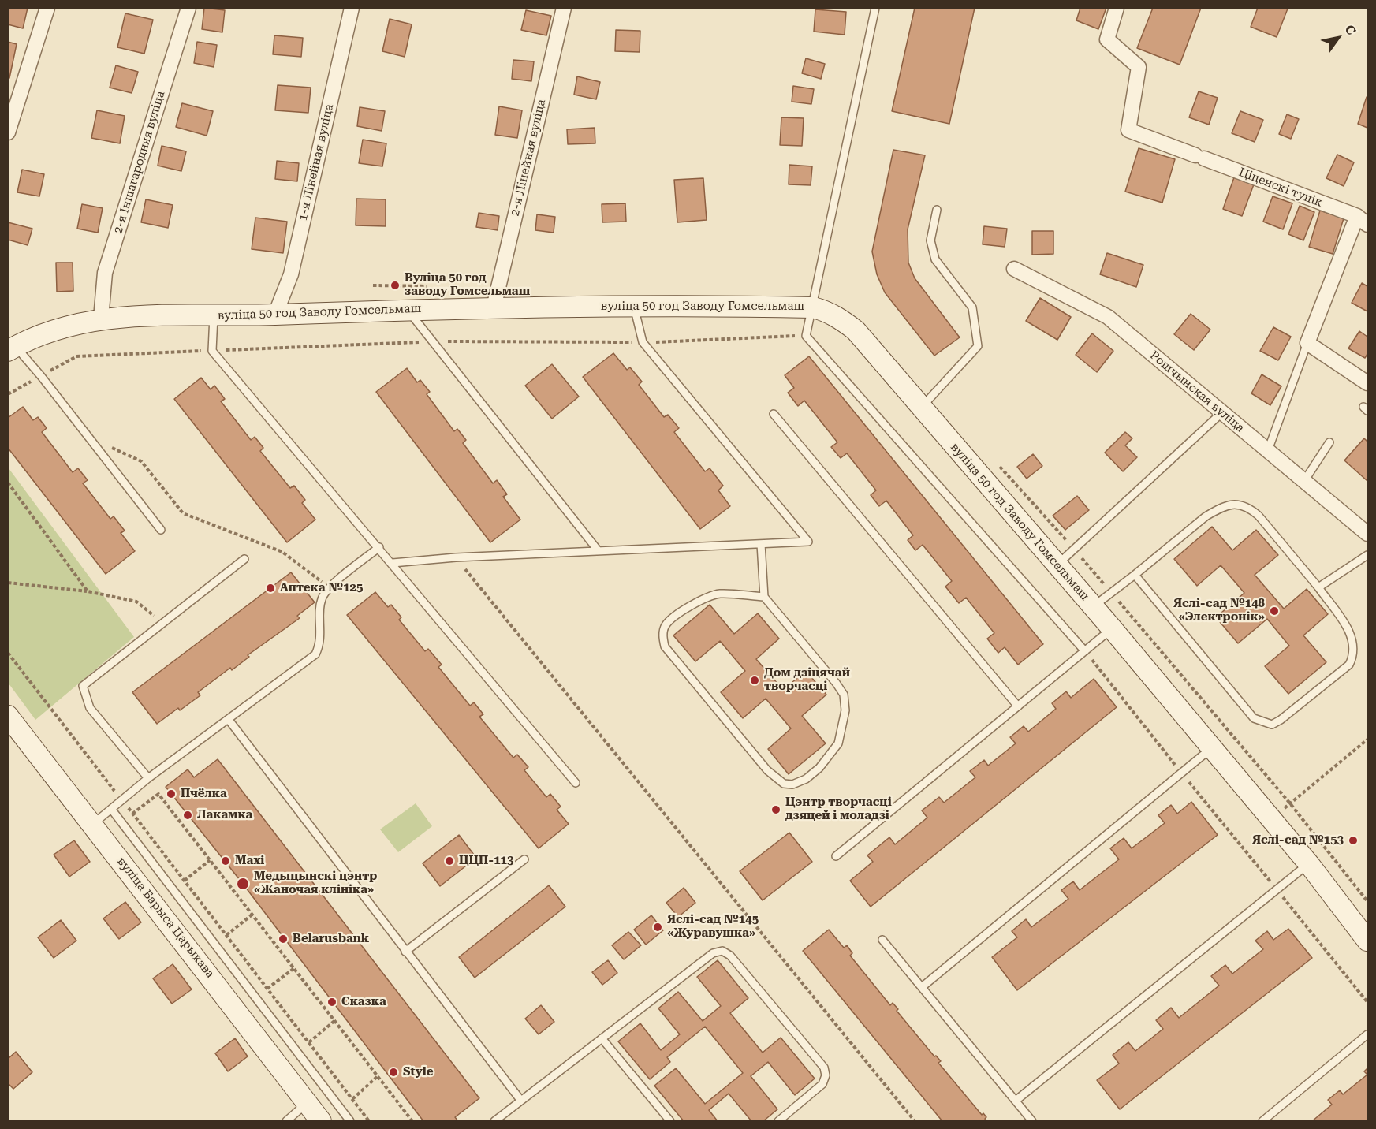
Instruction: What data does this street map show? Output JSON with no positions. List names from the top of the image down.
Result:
{
  "streets": {
    "street": [
      "2-я Лінейная вуліца",
      "2-я Іншагародняя вуліца",
      "1-я Лінейная вуліца",
      "Ціценскі тупік",
      "вуліца 50 год Заводу Гомсельмаш",
      "Рошчынская вуліца",
      "вуліца Барыса Царыкава"
    ]
  },
  "crossings": [
    ["2-я Лінейная вуліца", "вуліца 50 год Заводу Гомсельмаш"],
    ["2-я Іншагародняя вуліца", "вуліца 50 год Заводу Гомсельмаш"],
    ["1-я Лінейная вуліца", "вуліца 50 год Заводу Гомсельмаш"]
  ],
  "places": [
    "Вуліца 50 год заводу Гомсельмаш",
    "Аптека №125",
    "Яслі-сад №148 «Электронік»",
    "Дом дзіцячай творчасці",
    "Пчёлка",
    "Цэнтр творчасці дзяцей і моладзі",
    "Лакамка",
    "Яслі-сад №153",
    "Maxi",
    "ЦЦП-113",
    "Медыцынскі цэнтр «Жаночая клініка»",
    "Яслі-сад №145 «Журавушка»",
    "Belarusbank",
    "Сказка",
    "Style"
  ],
  "north": "top right"
}
